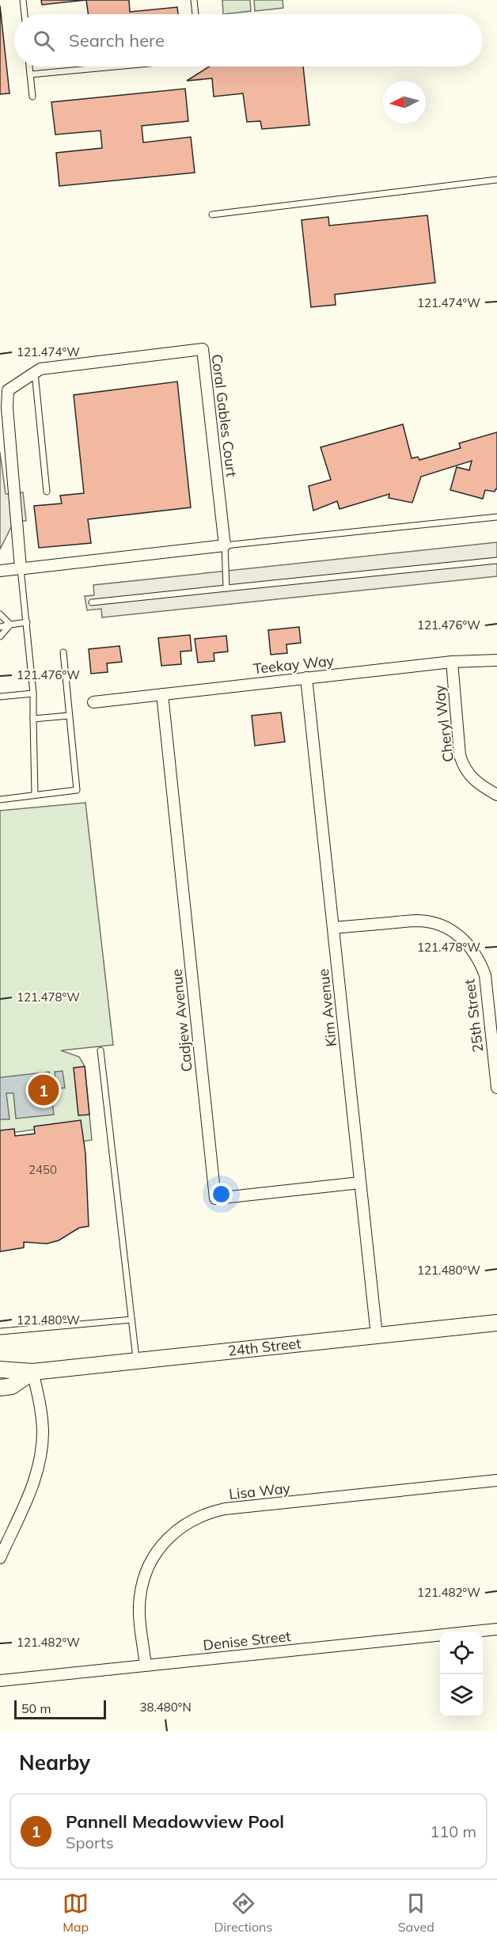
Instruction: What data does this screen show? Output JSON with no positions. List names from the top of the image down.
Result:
{
  "streets": {
    "street": [
      "Coral Gables Court",
      "Teekay Way",
      "Cheryl Way",
      "Kim Avenue",
      "25th Street",
      "Cadjew Avenue",
      "24th Street",
      "Lisa Way",
      "Denise Street"
    ]
  },
  "crossings": [
    ["Teekay Way", "Cheryl Way"],
    ["Teekay Way", "Kim Avenue"],
    ["Teekay Way", "Cadjew Avenue"],
    ["Kim Avenue", "25th Street"],
    ["Kim Avenue", "Cadjew Avenue"],
    ["Kim Avenue", "24th Street"],
    ["Lisa Way", "Denise Street"]
  ],
  "house_numbers": ["2450"],
  "scale_bar": "50 m",
  "north": "left",
  "page": {
    "search": "Search here",
    "pins": "1",
    "scale": "50 m",
    "heading": "Nearby",
    "list": [
      {
        "mark": "1",
        "name": "Pannell Meadowview Pool",
        "note": "Sports",
        "value": "110 m"
      }
    ],
    "nav": ["Map", "Directions", "Saved"]
  },
  "coordinates": [
    "121.474°W",
    "121.476°W",
    "121.478°W",
    "121.480°W",
    "121.482°W",
    "38.480°N"
  ]
}
